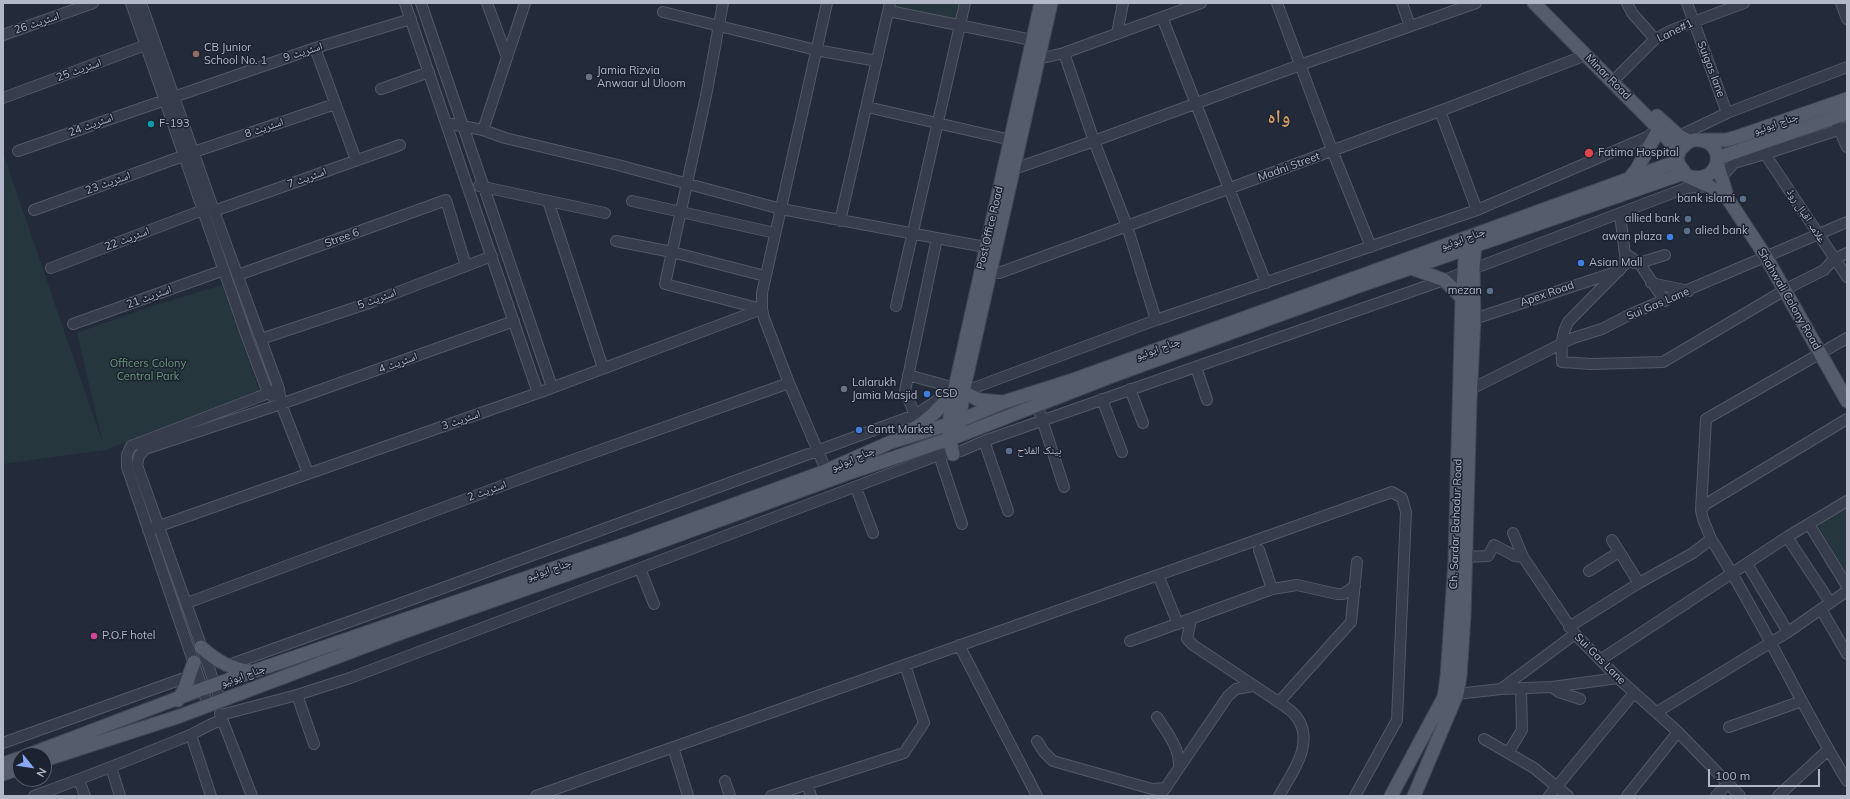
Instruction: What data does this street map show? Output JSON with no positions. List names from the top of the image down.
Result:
{
  "streets": {
    "main road": [
      "Minar Road",
      "جناح ایونیو",
      "Post Office Road",
      "Shahwali Colony Road",
      "Ch. Sardar Bahadur Road"
    ],
    "street": [
      "اسٹریٹ 26",
      "Lane#1",
      "اسٹریٹ 9",
      "Suigas lane",
      "اسٹریٹ 25",
      "اسٹریٹ 24",
      "اسٹریٹ 8",
      "Madni Street",
      "اسٹریٹ 7",
      "اسٹریٹ 23",
      "علامہ اقبال روڈ",
      "Stree 6",
      "اسٹریٹ 22",
      "Apex Road",
      "اسٹریٹ 21",
      "اسٹریٹ 5",
      "Sui Gas Lane",
      "اسٹریٹ 4",
      "اسٹریٹ 3",
      "اسٹریٹ 2"
    ]
  },
  "crossings": [
    ["Lane#1", "Suigas lane"],
    ["Lane#1", "Minar Road"],
    ["اسٹریٹ 9", "اسٹریٹ 24"],
    ["Minar Road", "جناح ایونیو"],
    ["Minar Road", "Madni Street"],
    ["Minar Road", "Shahwali Colony Road"],
    ["جناح ایونیو", "Post Office Road"],
    ["جناح ایونیو", "Shahwali Colony Road"],
    ["جناح ایونیو", "اسٹریٹ 4"],
    ["جناح ایونیو", "Ch. Sardar Bahadur Road"],
    ["اسٹریٹ 8", "اسٹریٹ 23"],
    ["Madni Street", "Post Office Road"],
    ["علامہ اقبال روڈ", "Sui Gas Lane"],
    ["Stree 6", "اسٹریٹ 5"],
    ["Apex Road", "Ch. Sardar Bahadur Road"],
    ["Shahwali Colony Road", "Sui Gas Lane"],
    ["Sui Gas Lane", "Ch. Sardar Bahadur Road"],
    ["اسٹریٹ 4", "اسٹریٹ 3"],
    ["اسٹریٹ 4", "اسٹریٹ 2"]
  ],
  "districts": ["واہ"],
  "parks": ["Officers Colony Central Park"],
  "places": [
    "CB Junior School No. 1",
    "Jamia Rizvia Anwaar ul Uloom",
    "F-193",
    "Fatima Hospital",
    "bank islami",
    "allied bank",
    "alied bank",
    "awan plaza",
    "Asian Mall",
    "mezan",
    "Lalarukh Jamia Masjid",
    "CSD",
    "Cantt Market",
    "بینک الفلاح",
    "P.O.F hotel"
  ],
  "scale_bar": "100 m",
  "north": "bottom right"
}
